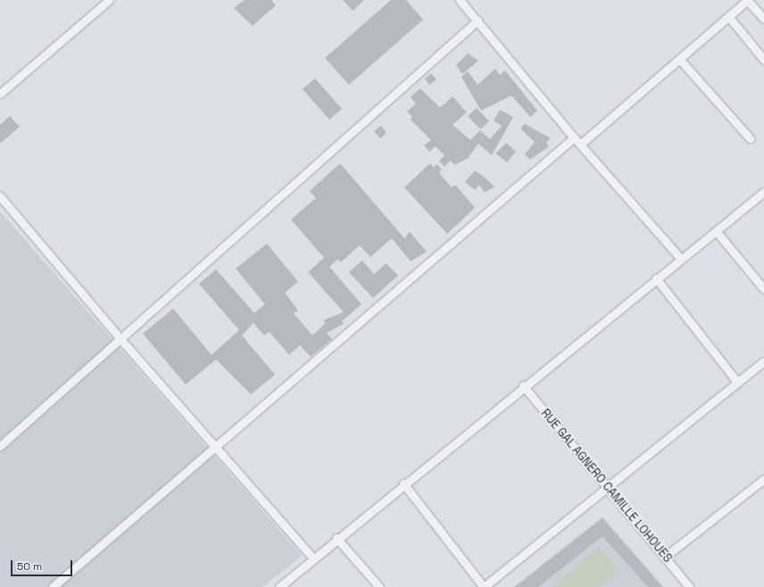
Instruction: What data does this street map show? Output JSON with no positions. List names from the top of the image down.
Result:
{
  "streets": {
    "street": ["RUE GAL AGNERO CAMILLE LOHOUES"]
  },
  "scale_bar": "50 m"
}
